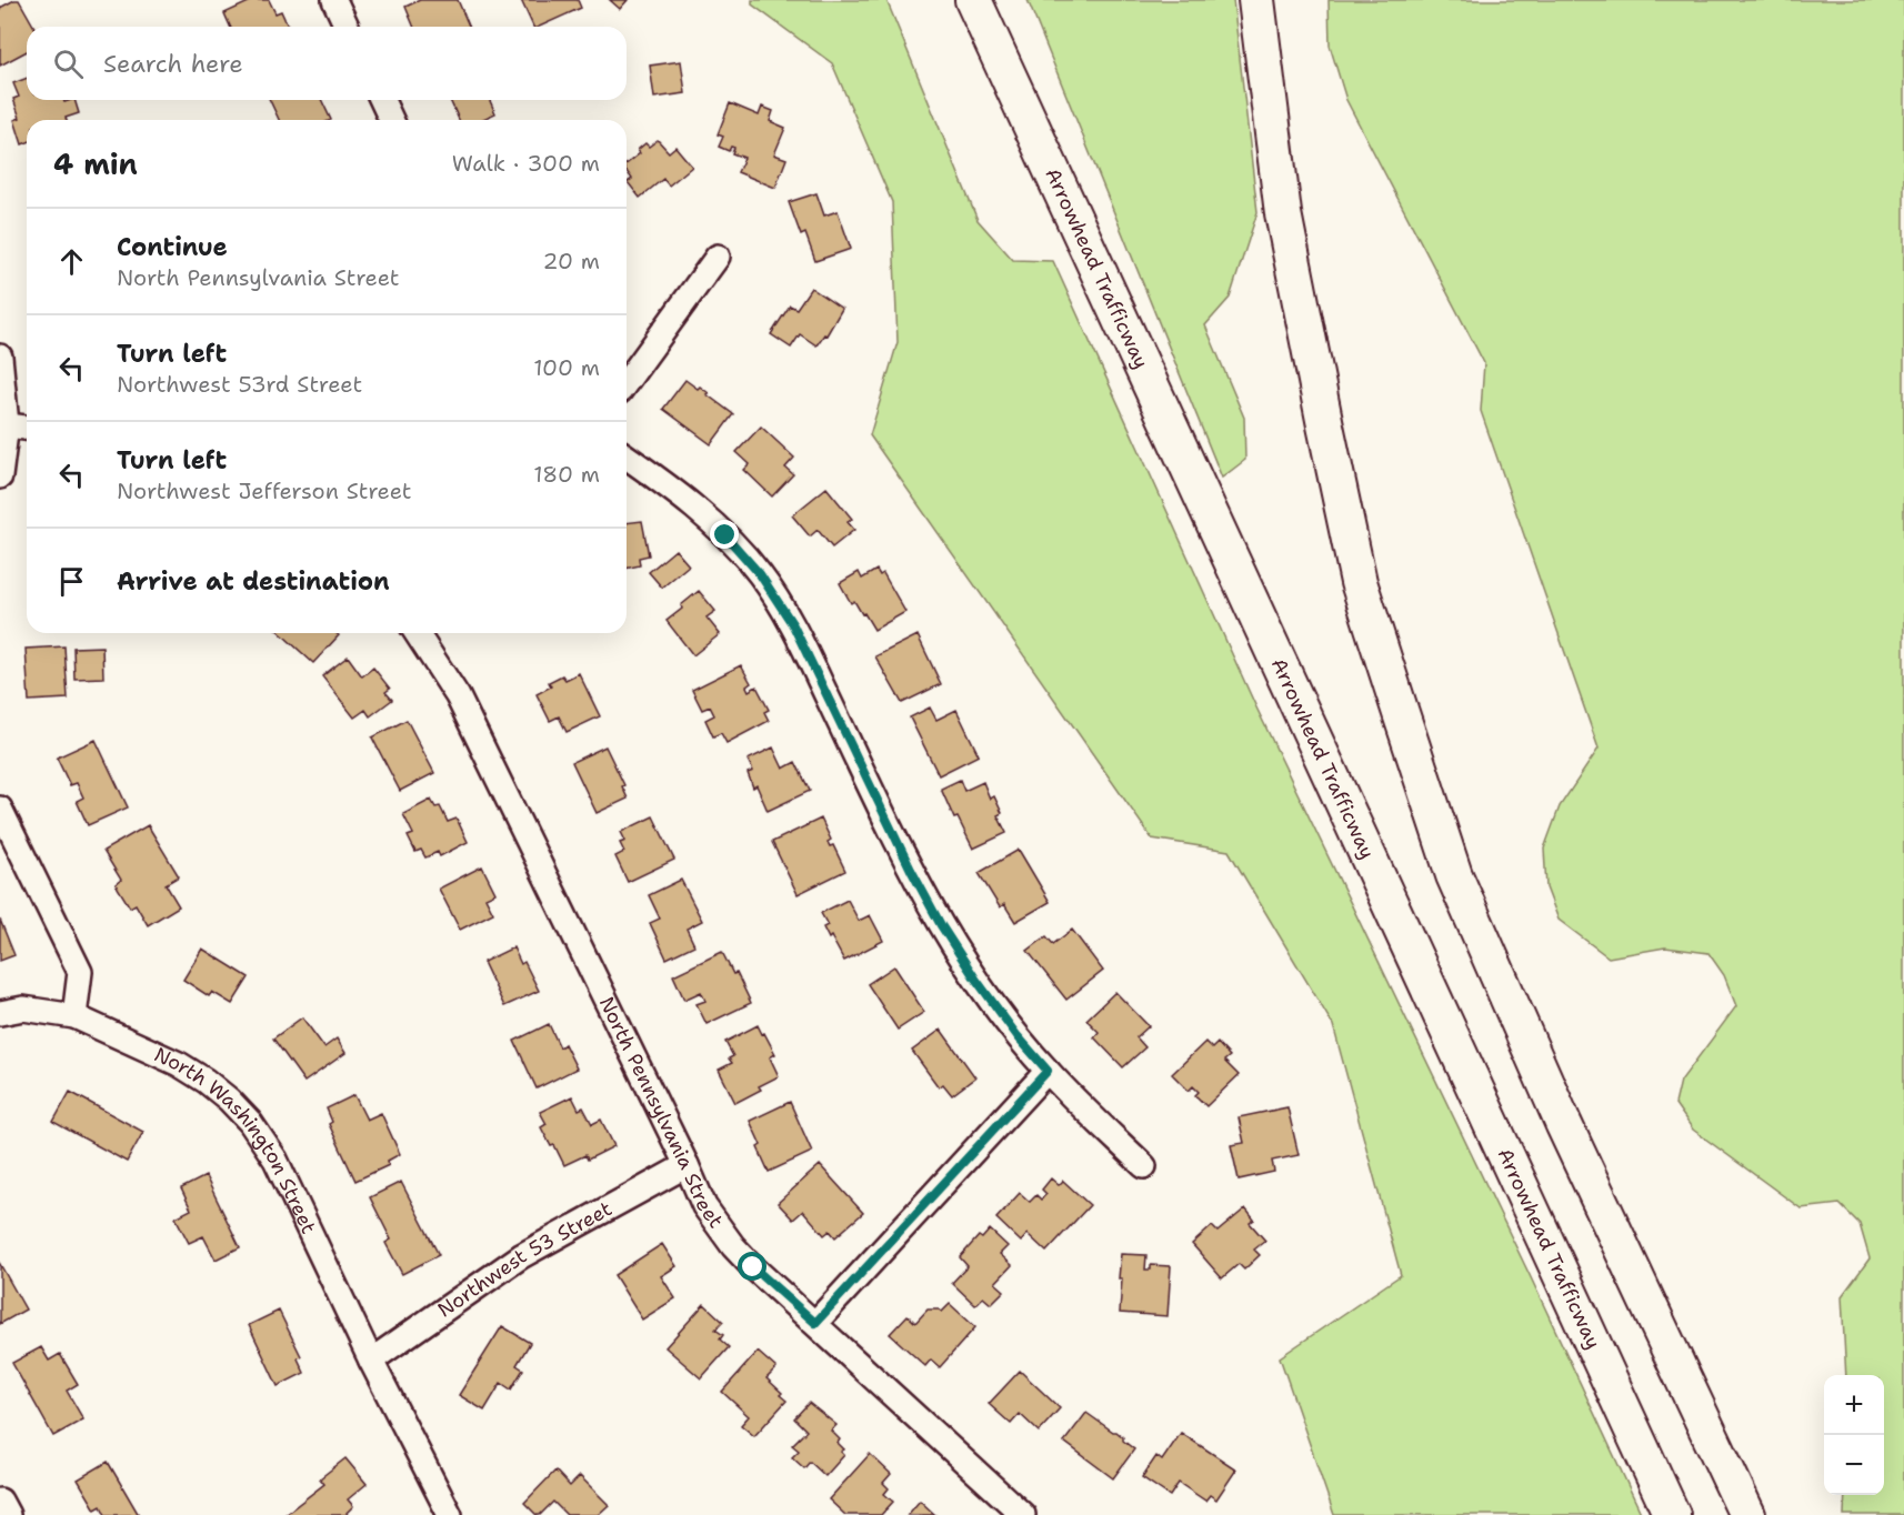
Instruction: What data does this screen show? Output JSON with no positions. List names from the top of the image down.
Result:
{
  "streets": {
    "highway": ["Arrowhead Trafficway"],
    "street": ["North Pennsylvania Street", "North Washington Street", "Northwest 53 Street"]
  },
  "crossings": [
    ["North Pennsylvania Street", "Northwest 53 Street"],
    ["North Washington Street", "Northwest 53 Street"]
  ],
  "page": {
    "search": "Search here",
    "heading": ["4 min", "Walk · 300 m"],
    "list": [
      ["Continue", "North Pennsylvania Street", "20 m"],
      ["Turn left", "Northwest 53rd Street", "100 m"],
      ["Turn left", "Northwest Jefferson Street", "180 m"],
      "Arrive at destination"
    ],
    "map_buttons": ["+", "−"]
  }
}
